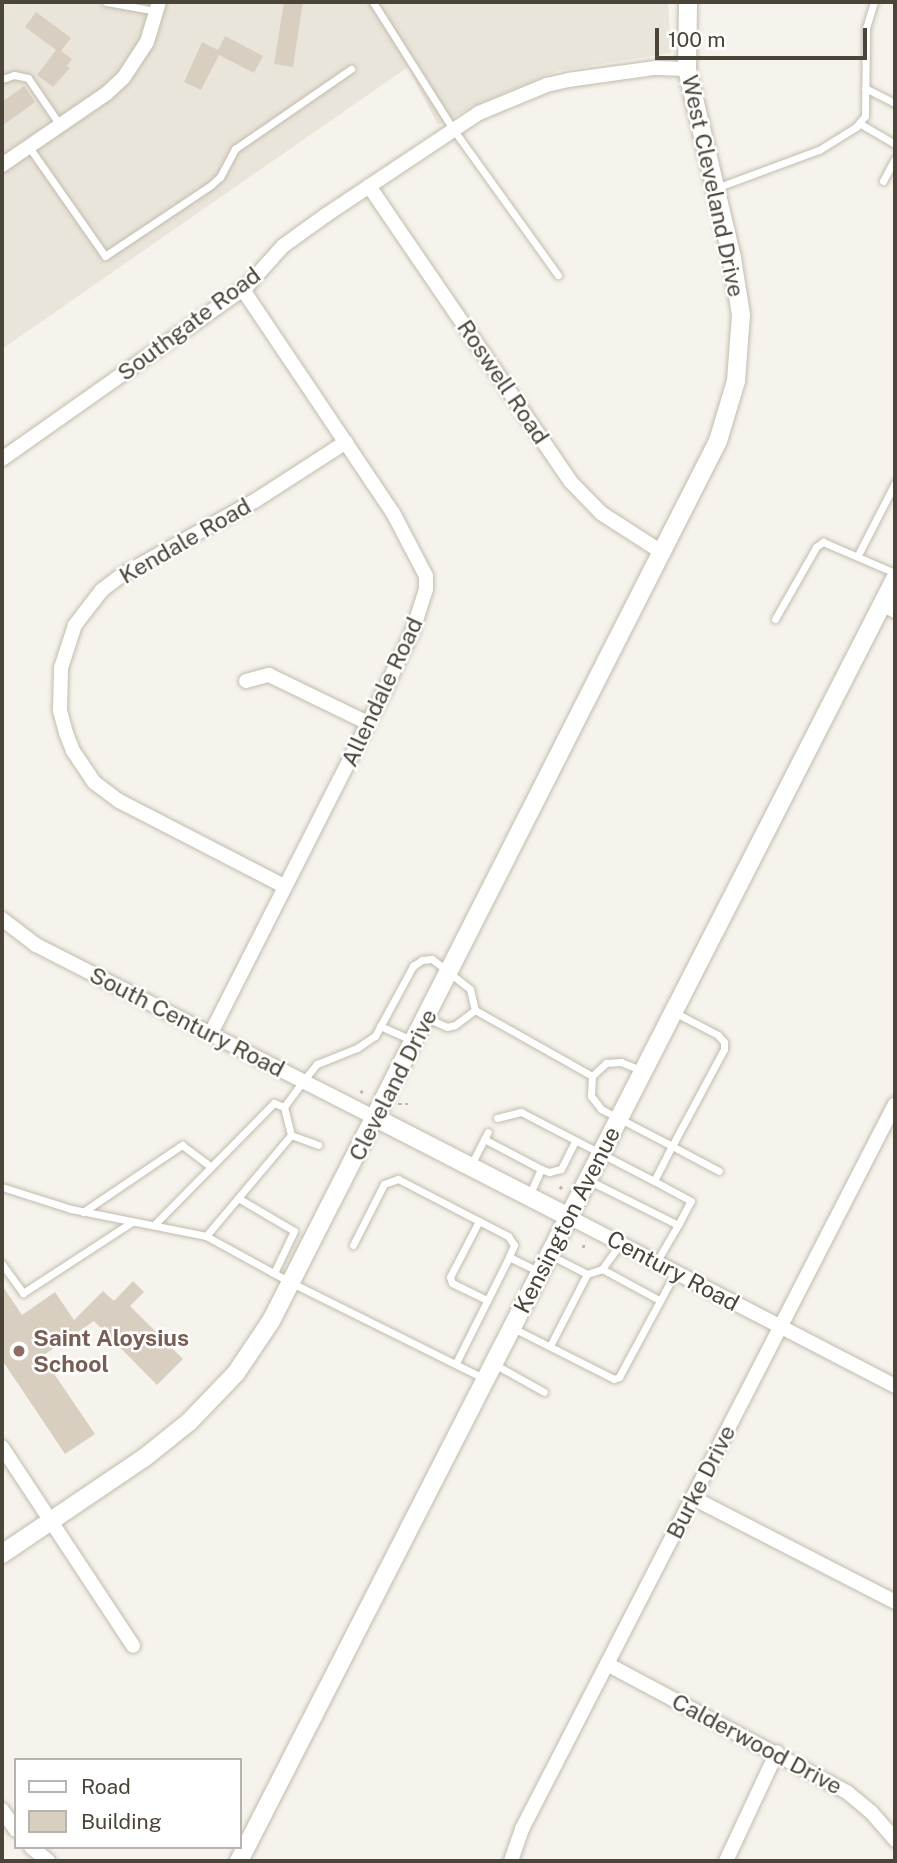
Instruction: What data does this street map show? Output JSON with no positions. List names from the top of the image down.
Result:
{
  "streets": {
    "street": [
      "West Cleveland Drive",
      "Southgate Road",
      "Roswell Road",
      "Kendale Road",
      "Allendale Road",
      "South Century Road",
      "Cleveland Drive",
      "Kensington Avenue",
      "Century Road",
      "Burke Drive",
      "Calderwood Drive"
    ]
  },
  "crossings": [
    ["West Cleveland Drive", "Southgate Road"],
    ["West Cleveland Drive", "Cleveland Drive"],
    ["Southgate Road", "Roswell Road"],
    ["Southgate Road", "Allendale Road"],
    ["Roswell Road", "Cleveland Drive"],
    ["Kendale Road", "Allendale Road"],
    ["Allendale Road", "South Century Road"],
    ["South Century Road", "Cleveland Drive"],
    ["South Century Road", "Century Road"],
    ["Cleveland Drive", "Century Road"],
    ["Kensington Avenue", "Century Road"],
    ["Century Road", "Burke Drive"],
    ["Burke Drive", "Calderwood Drive"]
  ],
  "places": ["Saint Aloysius School"],
  "legend": ["Road", "Building"],
  "scale_bar": "100 m"
}
